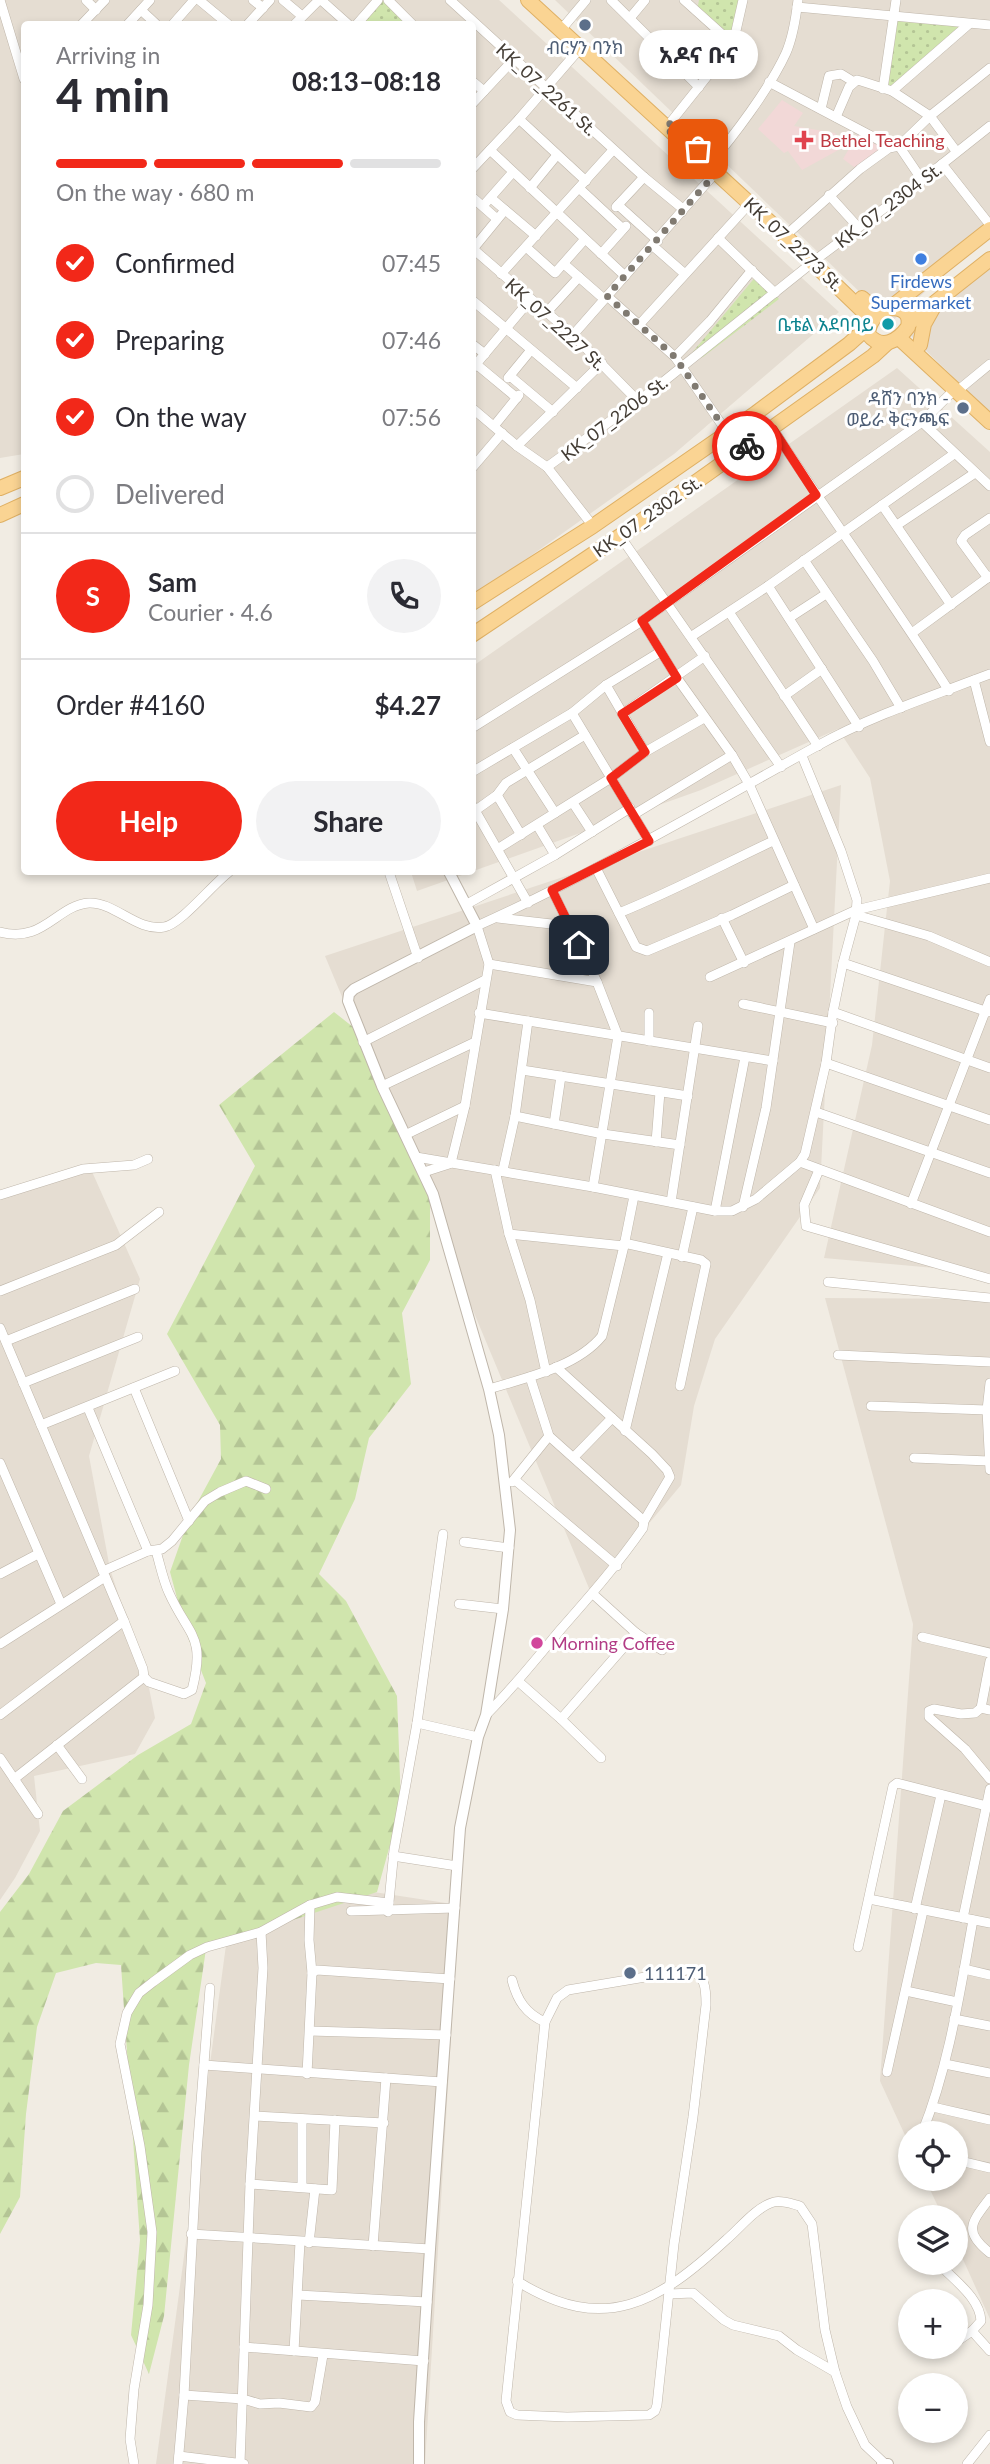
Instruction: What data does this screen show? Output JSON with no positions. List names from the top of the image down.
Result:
{
  "streets": {
    "main road": ["KK_07_2273 St.", "KK_07_2302 St."],
    "street": [
      "KK_07_2261 St.",
      "KK_07_2304 St.",
      "KK_07_2227 St.",
      "KK_07_2206 St."
    ]
  },
  "crossings": [
    ["KK_07_2304 St.", "KK_07_2273 St."],
    ["KK_07_2304 St.", "KK_07_2206 St."],
    ["KK_07_2273 St.", "KK_07_2206 St."],
    ["KK_07_2227 St.", "KK_07_2206 St."]
  ],
  "places": {
    "other": [
      "ብርሃን ባንክ",
      "አዶና ቡና",
      "Firdews Supermarket",
      "ቤቴል አደባባይ",
      "ዳሸን ባንክ - ወይራ ቅርንጫፍ",
      "Morning Coffee",
      "111171"
    ],
    "health": ["Bethel Teaching"]
  },
  "page": {
    "heading": ["4 min", "Arriving in", "08:13–08:18"],
    "panel": [
      "Sam",
      "Courier · 4.6",
      "Order #4160",
      "$4.27"
    ],
    "bubble": "አዶና ቡና",
    "bar": "On the way · 680 m",
    "list": [
      ["Confirmed", "07:45"],
      ["Preparing", "07:46"],
      ["On the way", "07:56"],
      "Delivered"
    ],
    "round": "S",
    "buttons": ["Help", "Share"],
    "map_buttons": ["+", "−"]
  }
}
